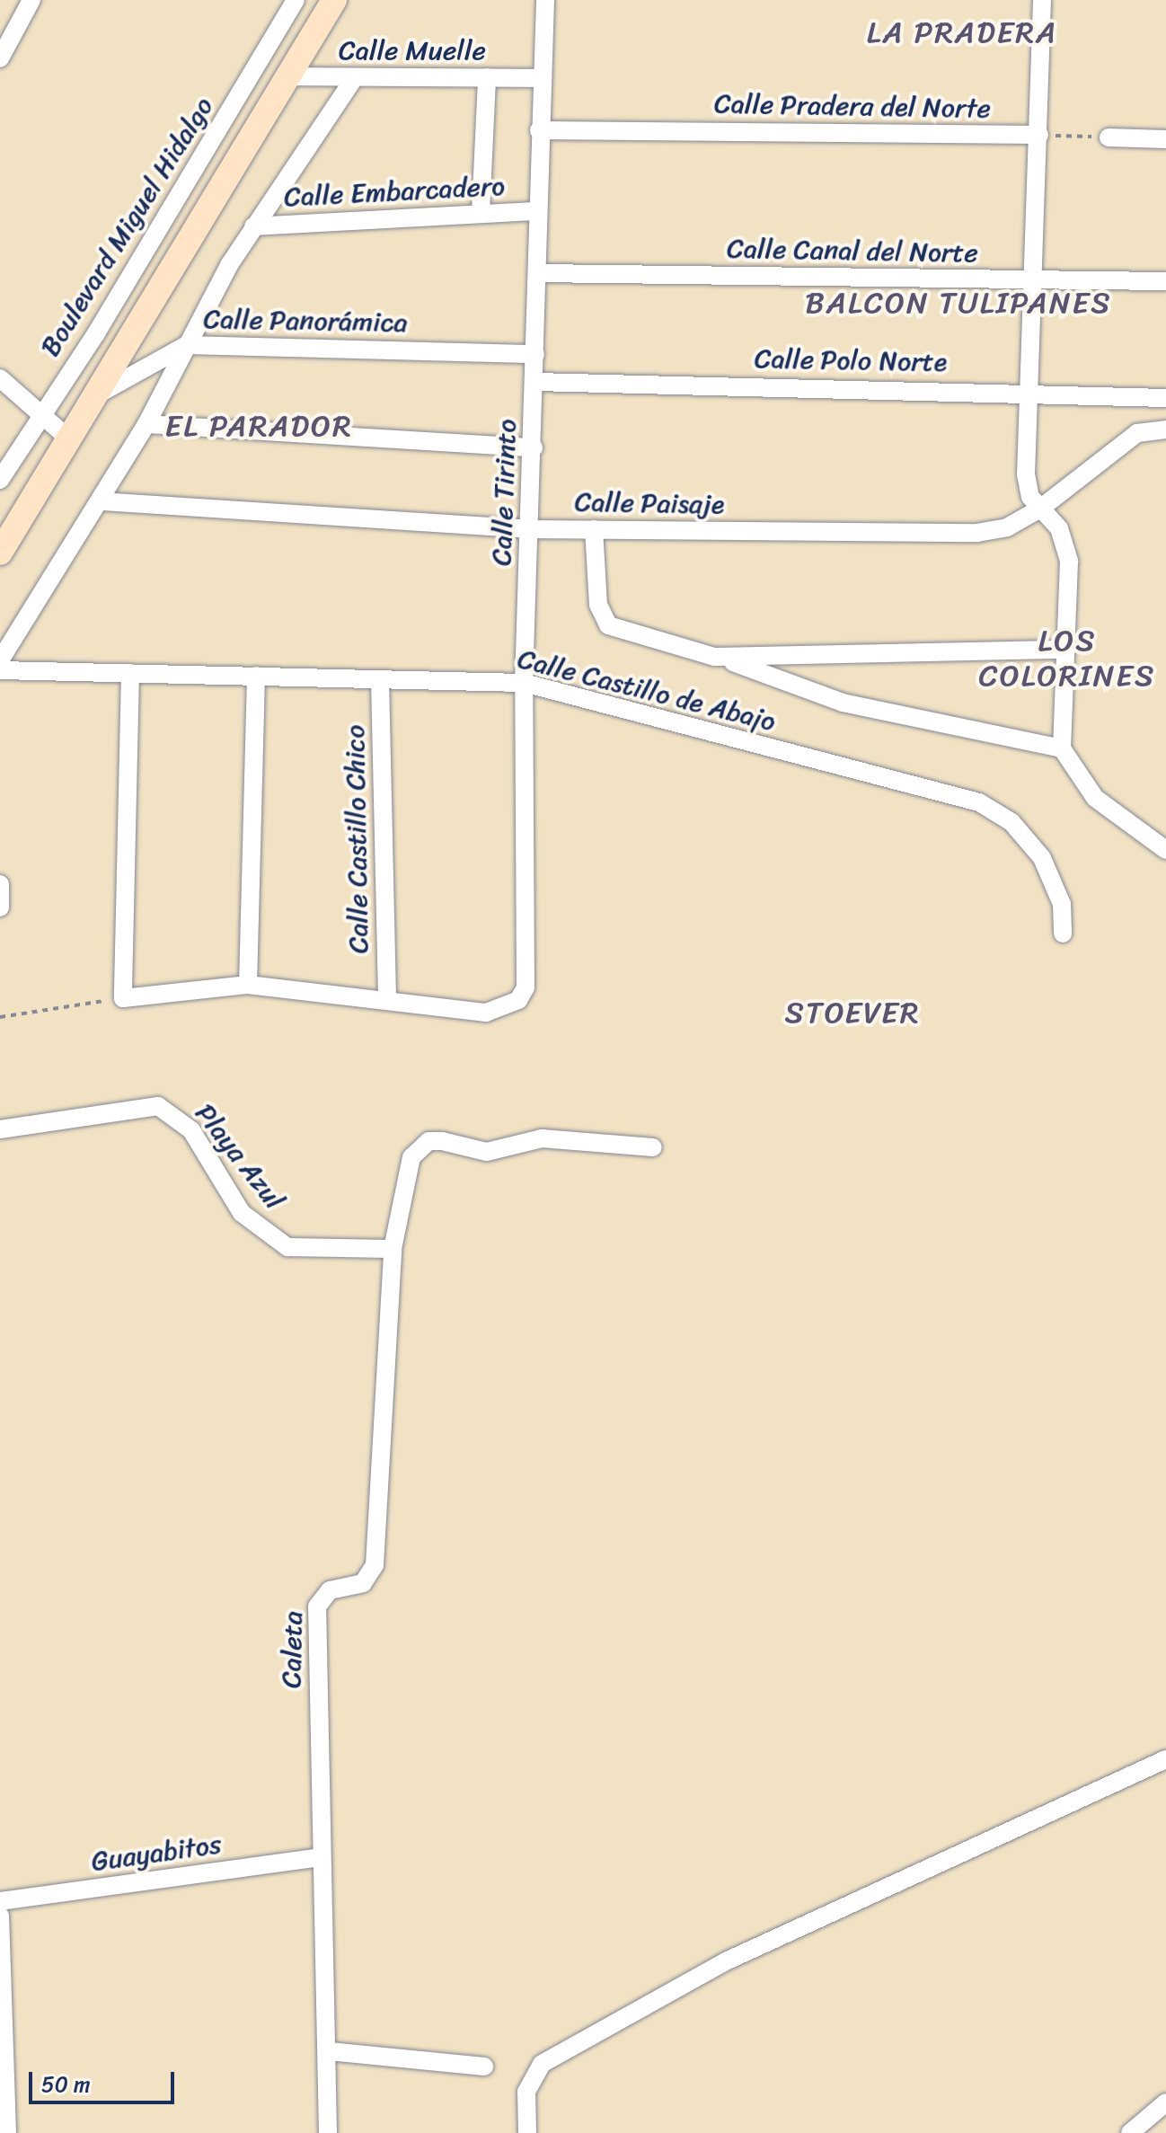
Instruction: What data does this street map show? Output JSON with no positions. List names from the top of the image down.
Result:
{
  "streets": {
    "street": [
      "Calle Muelle",
      "Calle Pradera del Norte",
      "Calle Embarcadero",
      "Boulevard Miguel Hidalgo",
      "Calle Canal del Norte",
      "Calle Panorámica",
      "Calle Polo Norte",
      "Calle Tirinto",
      "Calle Paisaje",
      "Calle Castillo de Abajo",
      "Calle Castillo Chico",
      "Playa Azul",
      "Caleta",
      "Guayabitos"
    ]
  },
  "crossings": [
    ["Calle Muelle", "Calle Tirinto"],
    ["Calle Pradera del Norte", "Calle Tirinto"],
    ["Calle Embarcadero", "Calle Tirinto"],
    ["Calle Canal del Norte", "Calle Tirinto"],
    ["Calle Panorámica", "Calle Tirinto"],
    ["Calle Polo Norte", "Calle Tirinto"],
    ["Calle Tirinto", "Calle Paisaje"],
    ["Calle Tirinto", "Calle Castillo de Abajo"],
    ["Calle Tirinto", "Calle Castillo Chico"],
    ["Calle Castillo de Abajo", "Calle Castillo Chico"],
    ["Playa Azul", "Caleta"],
    ["Caleta", "Guayabitos"]
  ],
  "districts": [
    "LA PRADERA",
    "BALCON TULIPANES",
    "EL PARADOR",
    "LOS COLORINES",
    "STOEVER"
  ],
  "scale_bar": "50 m"
}
